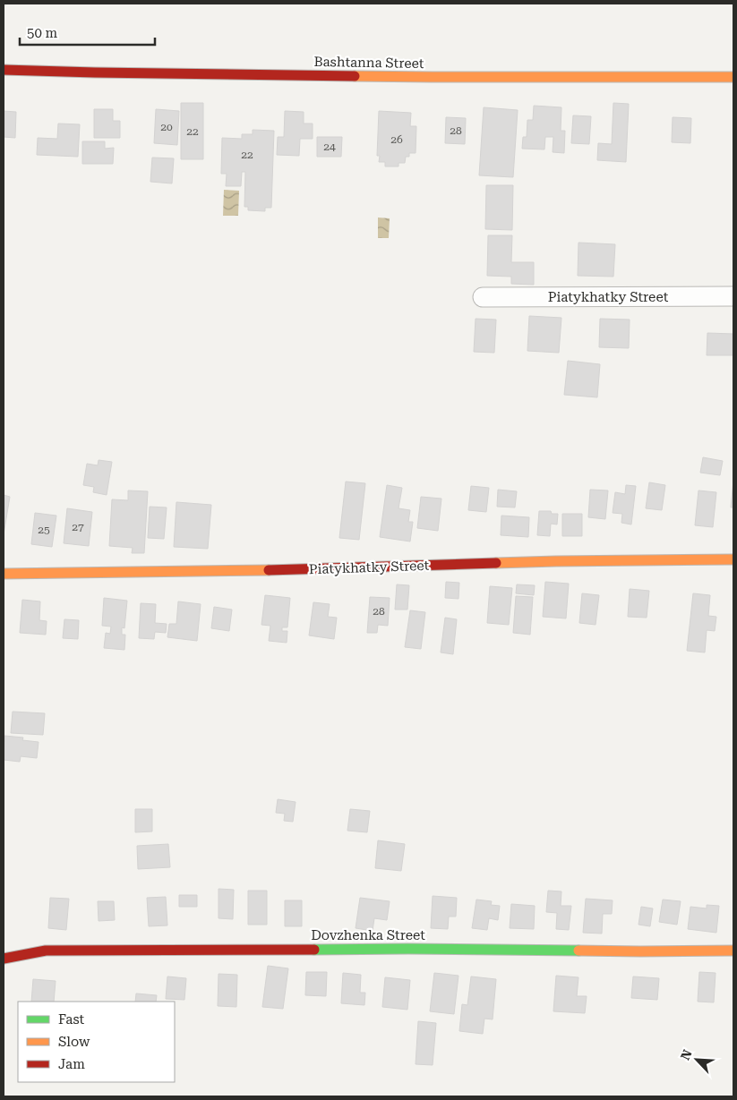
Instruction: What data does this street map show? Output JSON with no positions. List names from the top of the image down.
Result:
{
  "streets": {
    "street": ["Bashtanna Street", "Piatykhatky Street", "Dovzhenka Street"]
  },
  "house_numbers": [
    "20",
    "28",
    "22",
    "26",
    "24",
    "22",
    "27",
    "25",
    "28"
  ],
  "legend": ["Fast", "Slow", "Jam"],
  "scale_bar": "50 m",
  "north": "top left"
}
